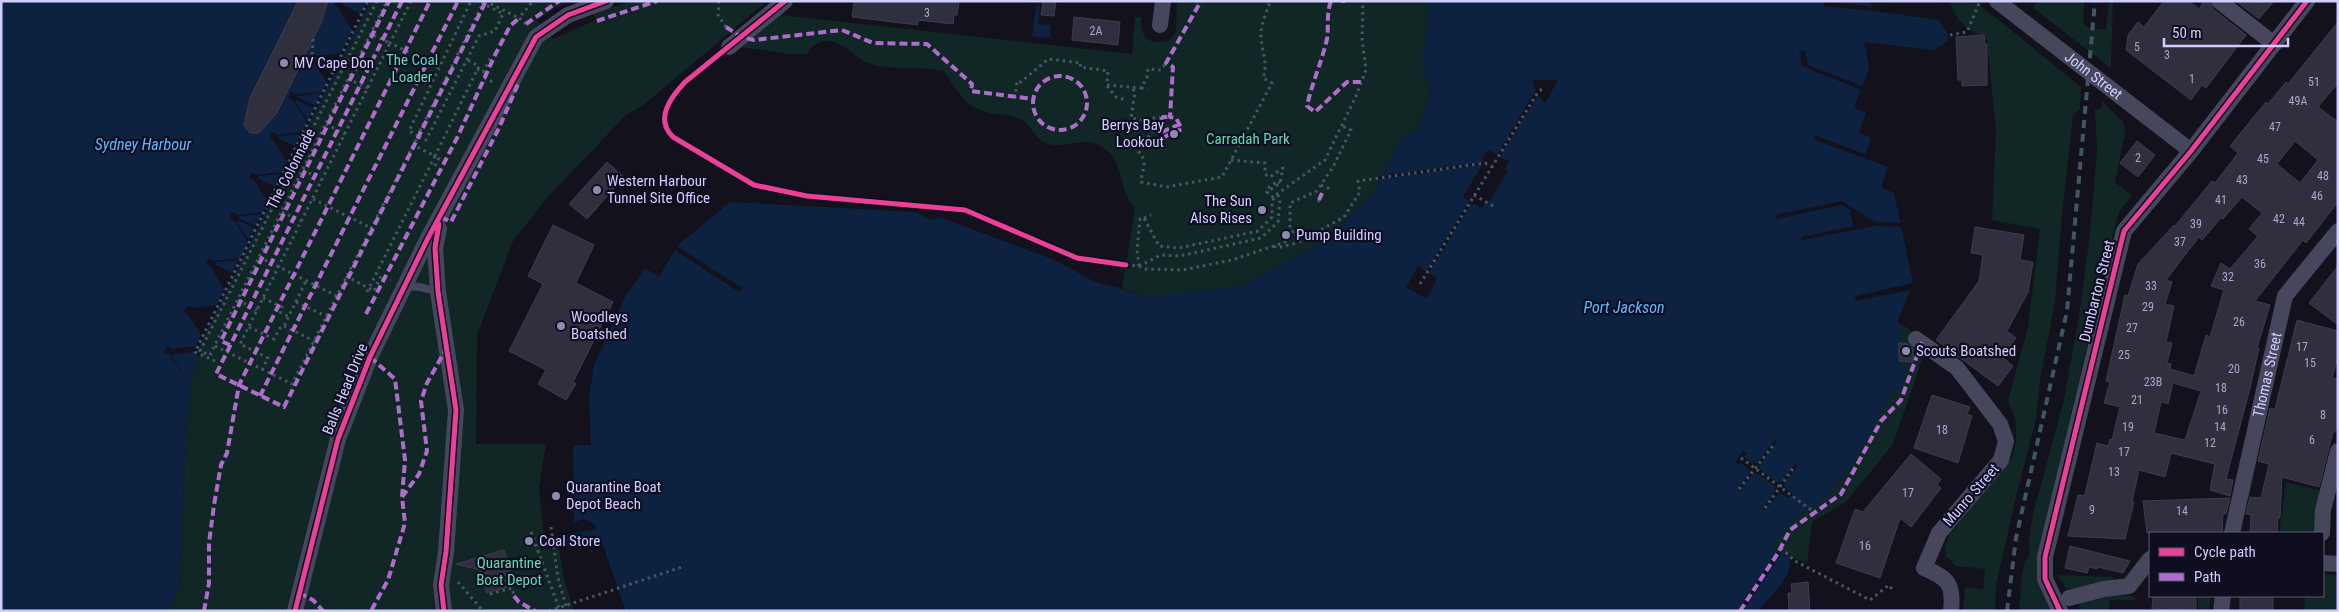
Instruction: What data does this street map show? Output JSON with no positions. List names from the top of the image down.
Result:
{
  "streets": {
    "street": [
      "John Street",
      "Dumbarton Street",
      "Thomas Street",
      "Balls Head Drive",
      "Munro Street"
    ],
    "path": ["The Colonnade"]
  },
  "crossings": [
    ["John Street", "Dumbarton Street"]
  ],
  "water": ["Sydney Harbour", "Port Jackson"],
  "parks": ["The Coal Loader", "Carradah Park", "Quarantine Boat Depot"],
  "places": [
    "MV Cape Don",
    "Berrys Bay Lookout",
    "Western Harbour Tunnel Site Office",
    "The Sun Also Rises",
    "Pump Building",
    "Woodleys Boatshed",
    "Scouts Boatshed",
    "Quarantine Boat Depot Beach",
    "Coal Store"
  ],
  "house_numbers": [
    "3",
    "2A",
    "5",
    "3",
    "1",
    "51",
    "49A",
    "47",
    "2",
    "45",
    "48",
    "43",
    "46",
    "41",
    "42",
    "44",
    "39",
    "37",
    "36",
    "32",
    "33",
    "29",
    "26",
    "27",
    "17",
    "25",
    "15",
    "20",
    "23B",
    "18",
    "21",
    "16",
    "8",
    "19",
    "14",
    "18",
    "6",
    "12",
    "17",
    "13",
    "17",
    "9",
    "14",
    "16"
  ],
  "legend": ["Cycle path", "Path"],
  "scale_bar": "50 m"
}
